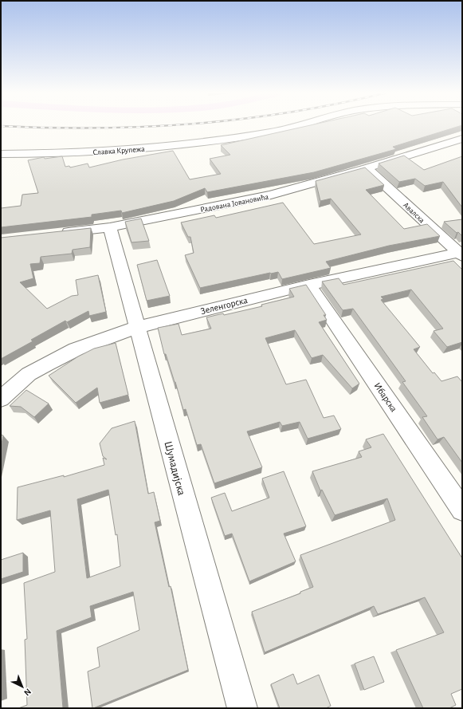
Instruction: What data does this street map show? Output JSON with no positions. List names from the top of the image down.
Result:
{
  "streets": {
    "street": [
      "Славка Крупежа",
      "Радована Јовановића",
      "Авалска",
      "Зеленгорска",
      "Ибарска",
      "Шумадијска"
    ]
  },
  "crossings": [
    ["Радована Јовановића", "Авалска"],
    ["Радована Јовановића", "Шумадијска"],
    ["Авалска", "Зеленгорска"],
    ["Зеленгорска", "Ибарска"],
    ["Зеленгорска", "Шумадијска"]
  ],
  "north": "bottom right"
}
